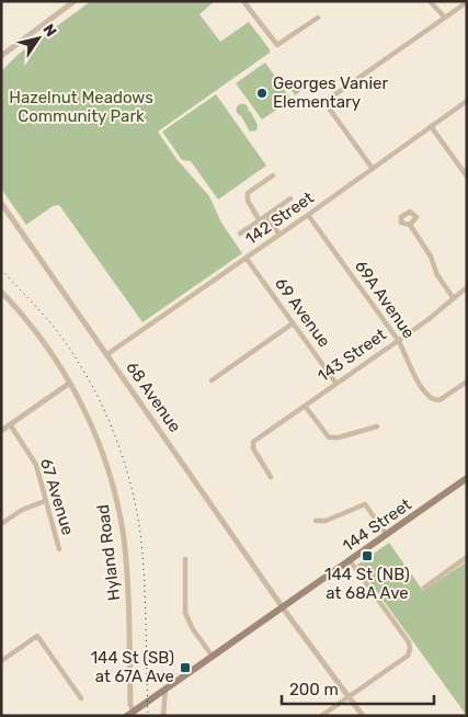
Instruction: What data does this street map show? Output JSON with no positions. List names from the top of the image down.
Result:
{
  "streets": {
    "main road": ["144 Street"],
    "street": [
      "142 Street",
      "69A Avenue",
      "69 Avenue",
      "143 Street",
      "68 Avenue",
      "67 Avenue",
      "Hyland Road"
    ]
  },
  "crossings": [
    ["142 Street", "69A Avenue"],
    ["142 Street", "69 Avenue"],
    ["142 Street", "68 Avenue"],
    ["69A Avenue", "143 Street"],
    ["69 Avenue", "143 Street"],
    ["68 Avenue", "144 Street"],
    ["144 Street", "Hyland Road"]
  ],
  "parks": ["Hazelnut Meadows Community Park"],
  "places": {
    "other": ["Georges Vanier Elementary"],
    "transit": ["144 St (NB) at 68A Ave", "144 St (SB) at 67A Ave"]
  },
  "scale_bar": "200 m",
  "north": "top right"
}
